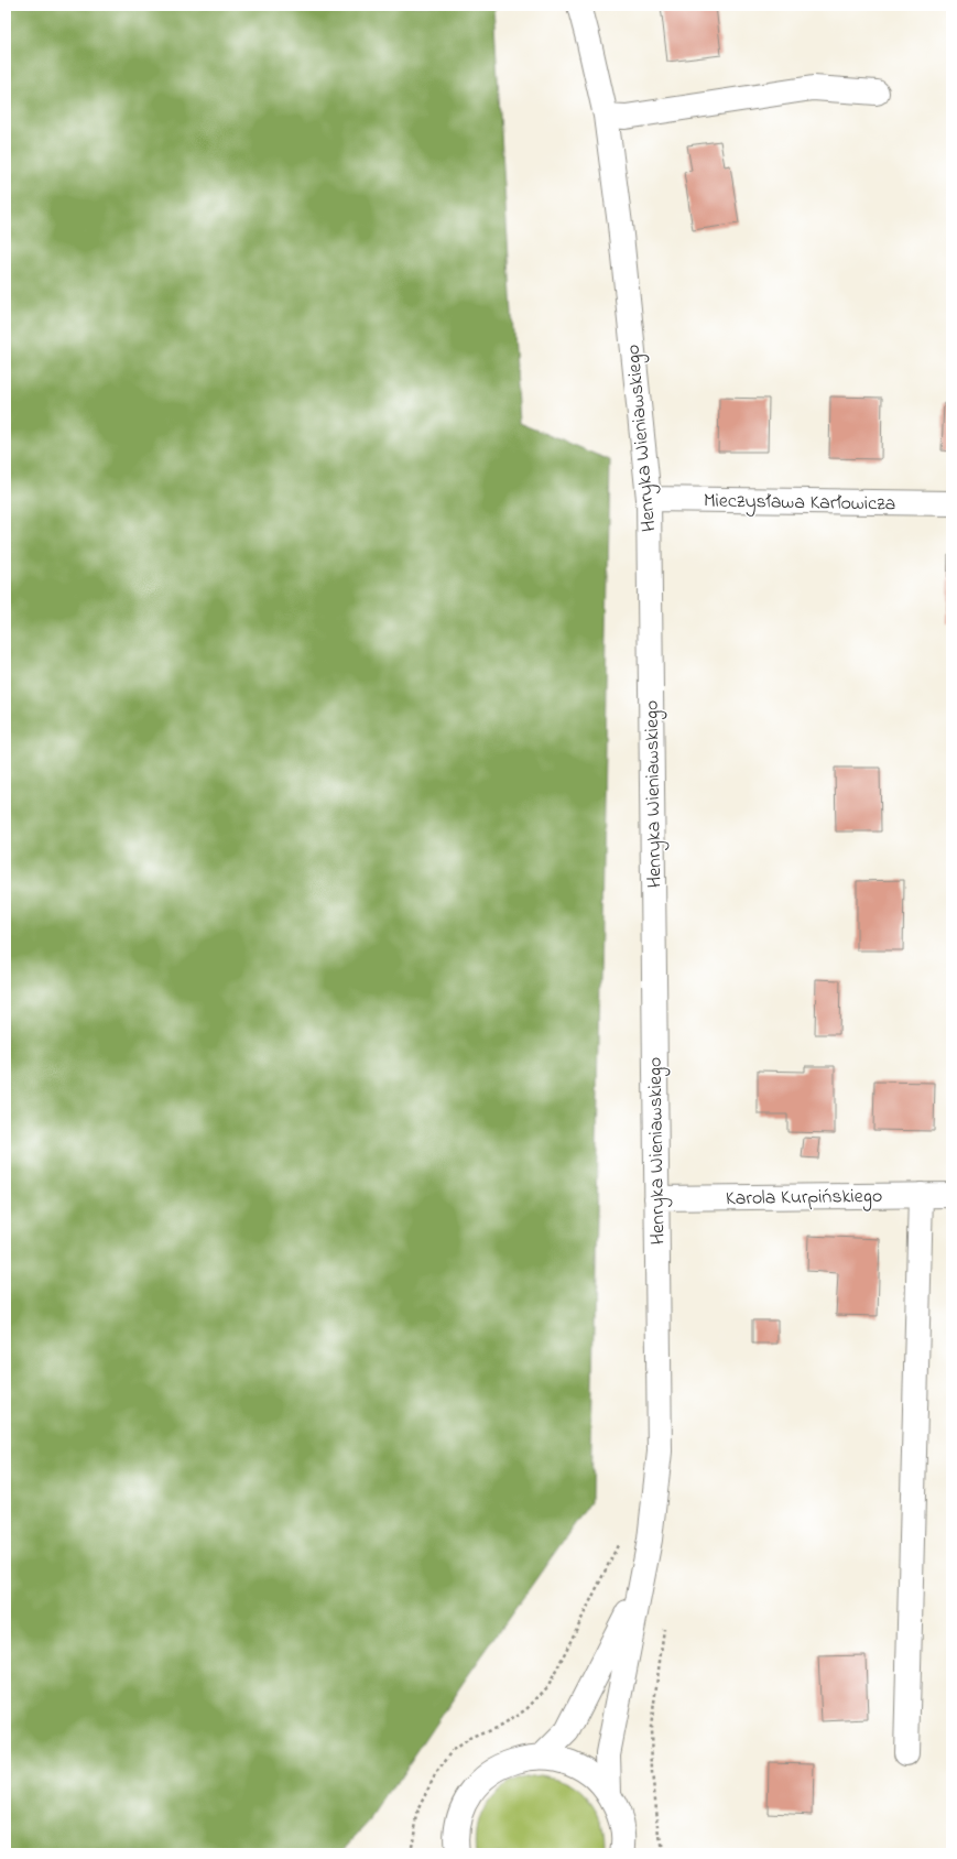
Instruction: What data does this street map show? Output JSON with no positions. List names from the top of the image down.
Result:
{
  "streets": {
    "street": ["Henryka Wieniawskiego", "Mieczysława Karłowicza", "Karola Kurpińskiego"]
  },
  "crossings": [
    ["Henryka Wieniawskiego", "Mieczysława Karłowicza"],
    ["Henryka Wieniawskiego", "Karola Kurpińskiego"]
  ]
}
